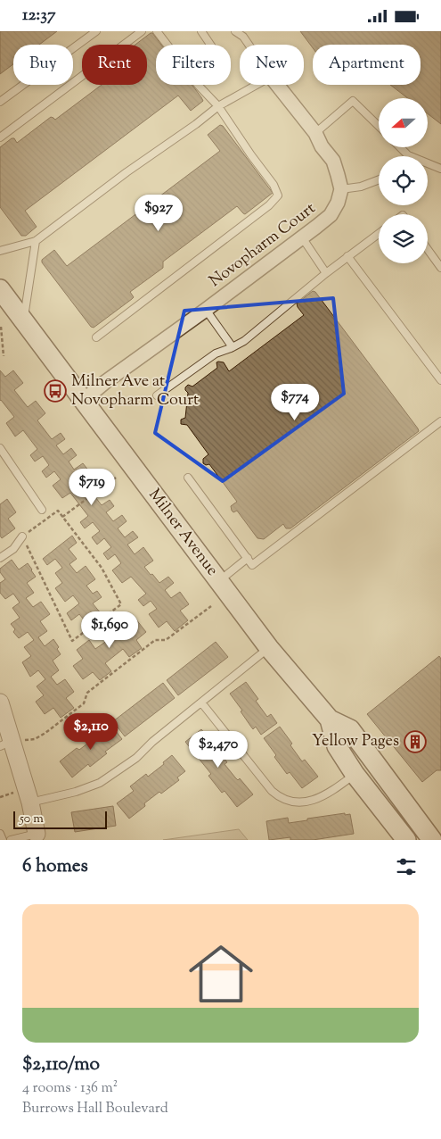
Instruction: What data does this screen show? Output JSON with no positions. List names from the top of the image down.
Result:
{
  "streets": {
    "main road": ["Milner Avenue"],
    "street": ["Novopharm Court"]
  },
  "crossings": [
    ["Novopharm Court", "Milner Avenue"]
  ],
  "places": {
    "bus stop": ["Milner Ave at Novopharm Court"],
    "building": ["Yellow Pages"]
  },
  "scale_bar": "50 m",
  "north": "left",
  "page": {
    "status": "12:37",
    "chip": [
      "Buy",
      "Rent",
      "Filters",
      "New",
      "Apartment"
    ],
    "price": [
      "$927",
      "$774",
      "$719",
      "$1,690",
      "$2,110",
      "$2,470"
    ],
    "scale": "50 m",
    "heading": "6 homes",
    "list": [
      {
        "name": "$2,110/mo",
        "note": "4 rooms · 136 m² · Burrows Hall Boulevard"
      }
    ]
  }
}
